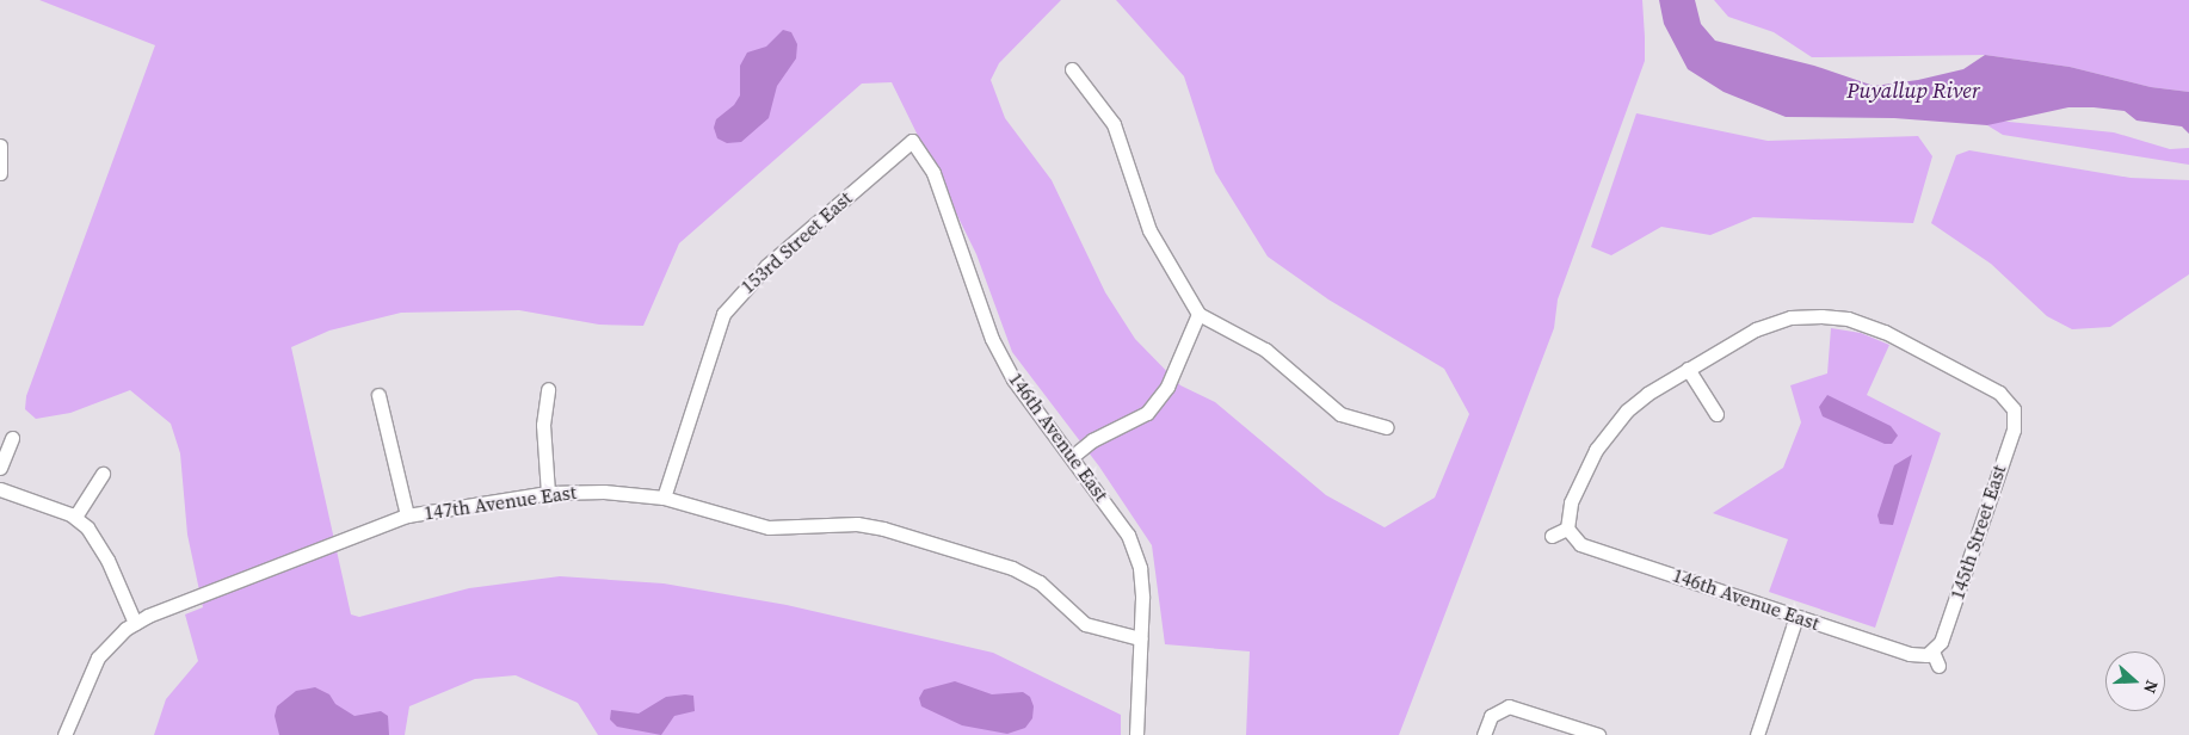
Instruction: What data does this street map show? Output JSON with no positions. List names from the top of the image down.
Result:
{
  "streets": {
    "street": [
      "153rd Street East",
      "146th Avenue East",
      "147th Avenue East",
      "145th Street East"
    ]
  },
  "crossings": [
    ["153rd Street East", "146th Avenue East"],
    ["153rd Street East", "147th Avenue East"],
    ["146th Avenue East", "147th Avenue East"],
    ["146th Avenue East", "145th Street East"]
  ],
  "water": ["Puyallup River"],
  "north": "right"
}
